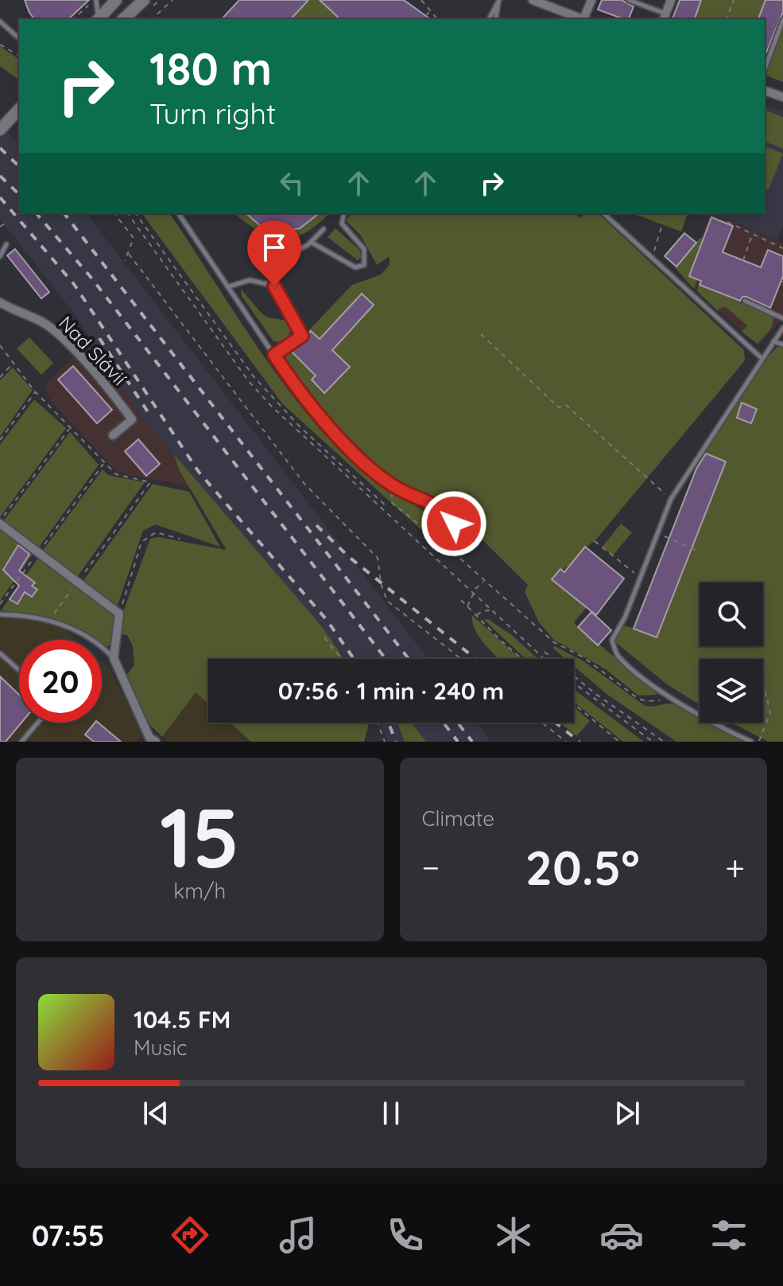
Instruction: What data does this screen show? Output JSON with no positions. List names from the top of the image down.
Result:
{
  "streets": {
    "street": ["Nad Slávií"]
  },
  "page": {
    "turn": ["180 m", "Turn right"],
    "limit": "20",
    "trip": "07:56 · 1 min · 240 m",
    "tile": [
      ["15", "km/h"],
      "Climate"
    ],
    "heat": ["−", "20.5°", "+"],
    "song": ["104.5 FM", "Music"],
    "tabs": "07:55"
  }
}
